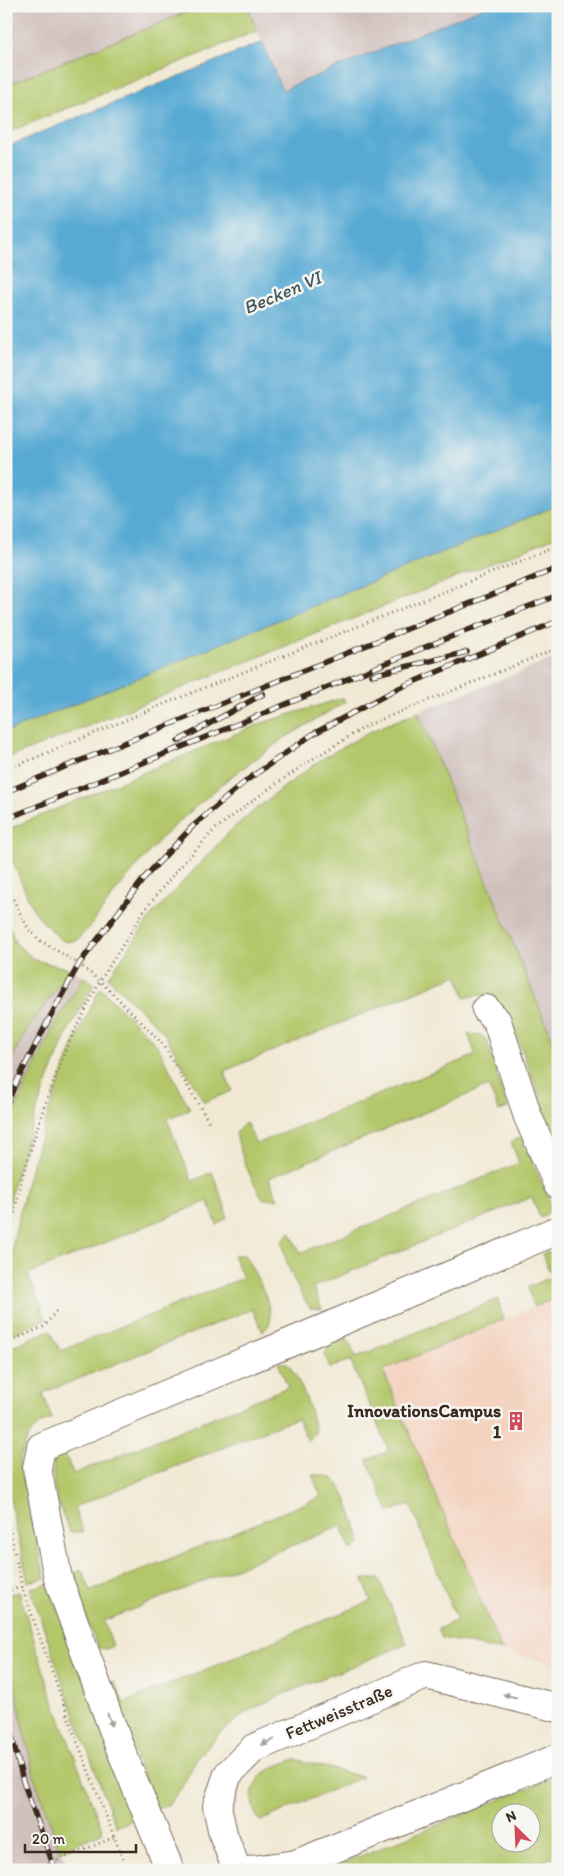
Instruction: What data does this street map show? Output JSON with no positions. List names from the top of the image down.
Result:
{
  "streets": {
    "lane": ["Fettweisstraße"]
  },
  "water": ["Becken VI"],
  "places": {
    "building": ["InnovationsCampus 1"]
  },
  "scale_bar": "20 m",
  "north": "top left"
}
